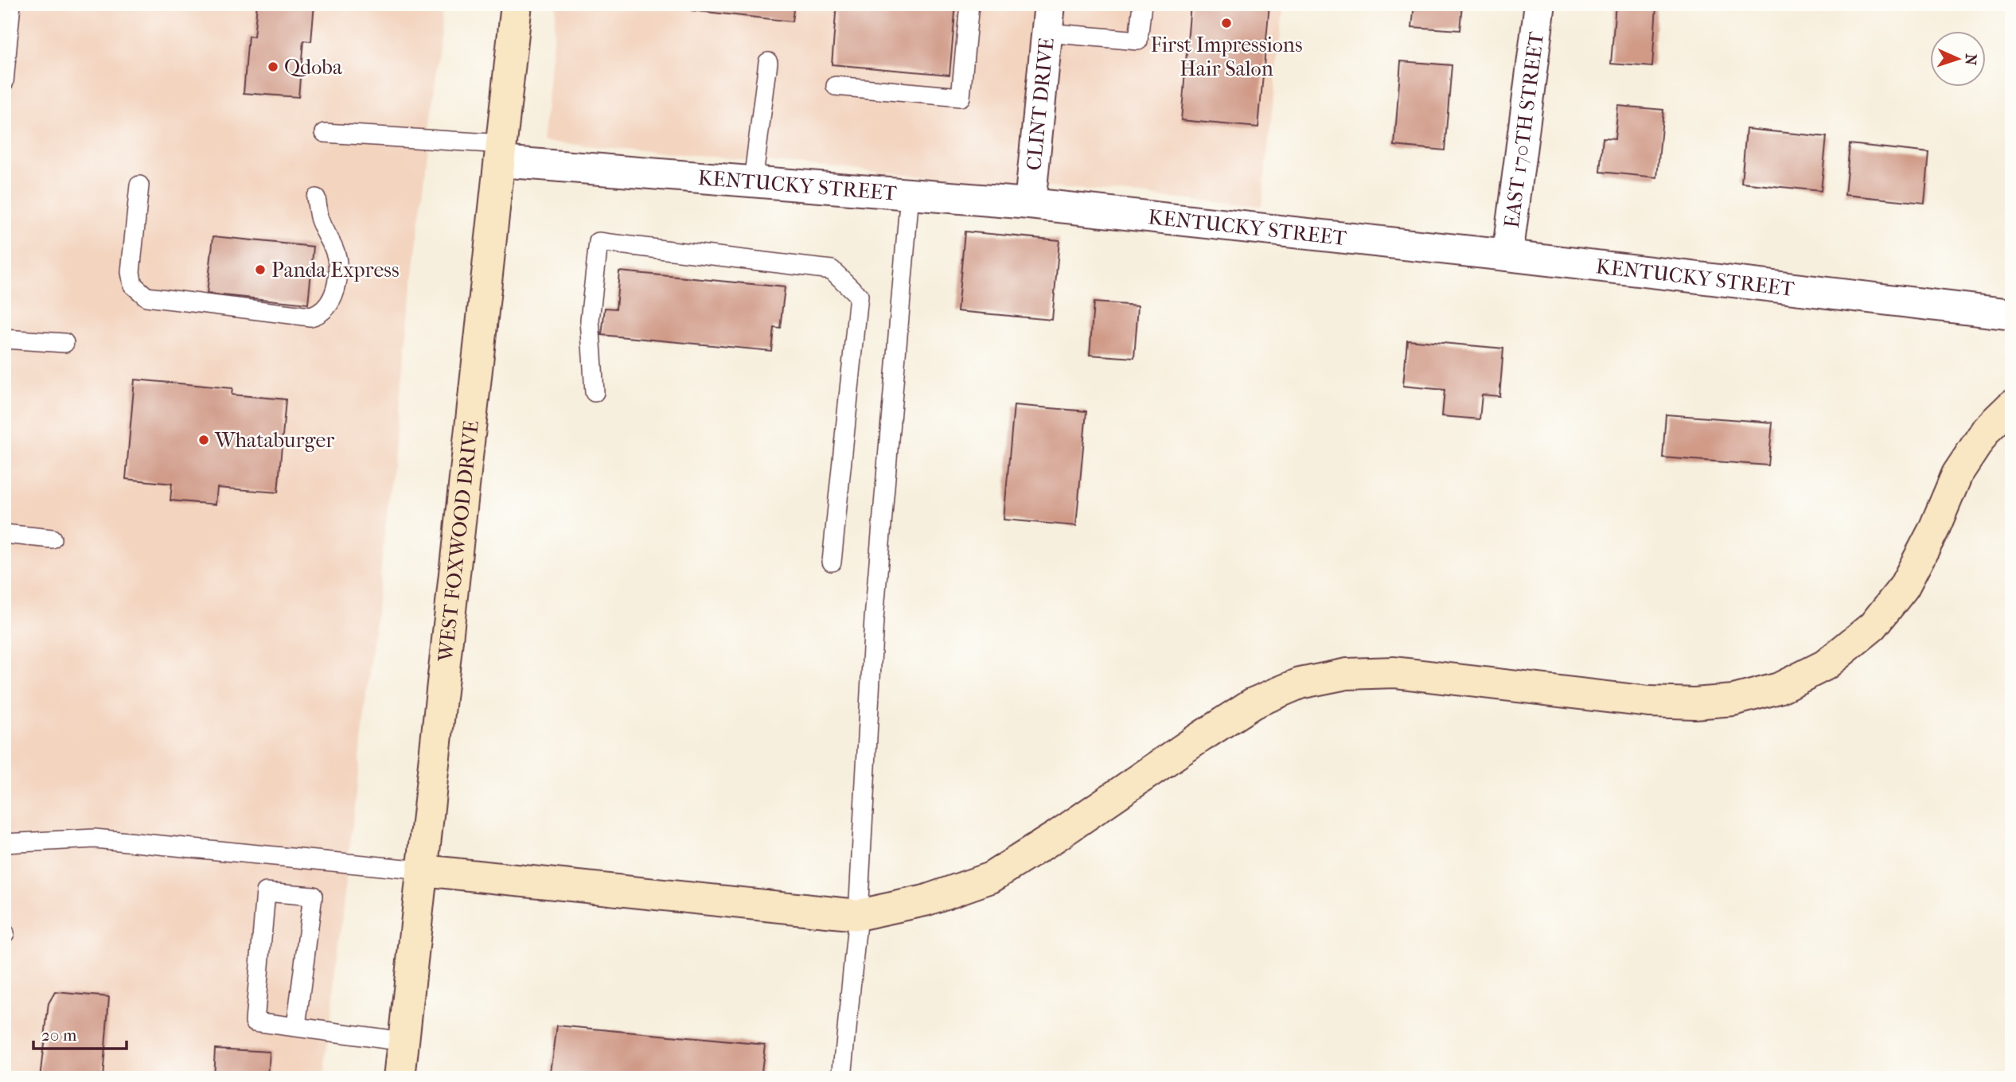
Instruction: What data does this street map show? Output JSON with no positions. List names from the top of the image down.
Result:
{
  "streets": {
    "street": [
      "CLINT DRIVE",
      "EAST 170TH STREET",
      "KENTUCKY STREET",
      "WEST FOXWOOD DRIVE"
    ]
  },
  "crossings": [
    ["CLINT DRIVE", "KENTUCKY STREET"],
    ["EAST 170TH STREET", "KENTUCKY STREET"],
    ["KENTUCKY STREET", "WEST FOXWOOD DRIVE"]
  ],
  "places": [
    "First Impressions Hair Salon",
    "Qdoba",
    "Panda Express",
    "Whataburger"
  ],
  "scale_bar": "20 m",
  "north": "right"
}
